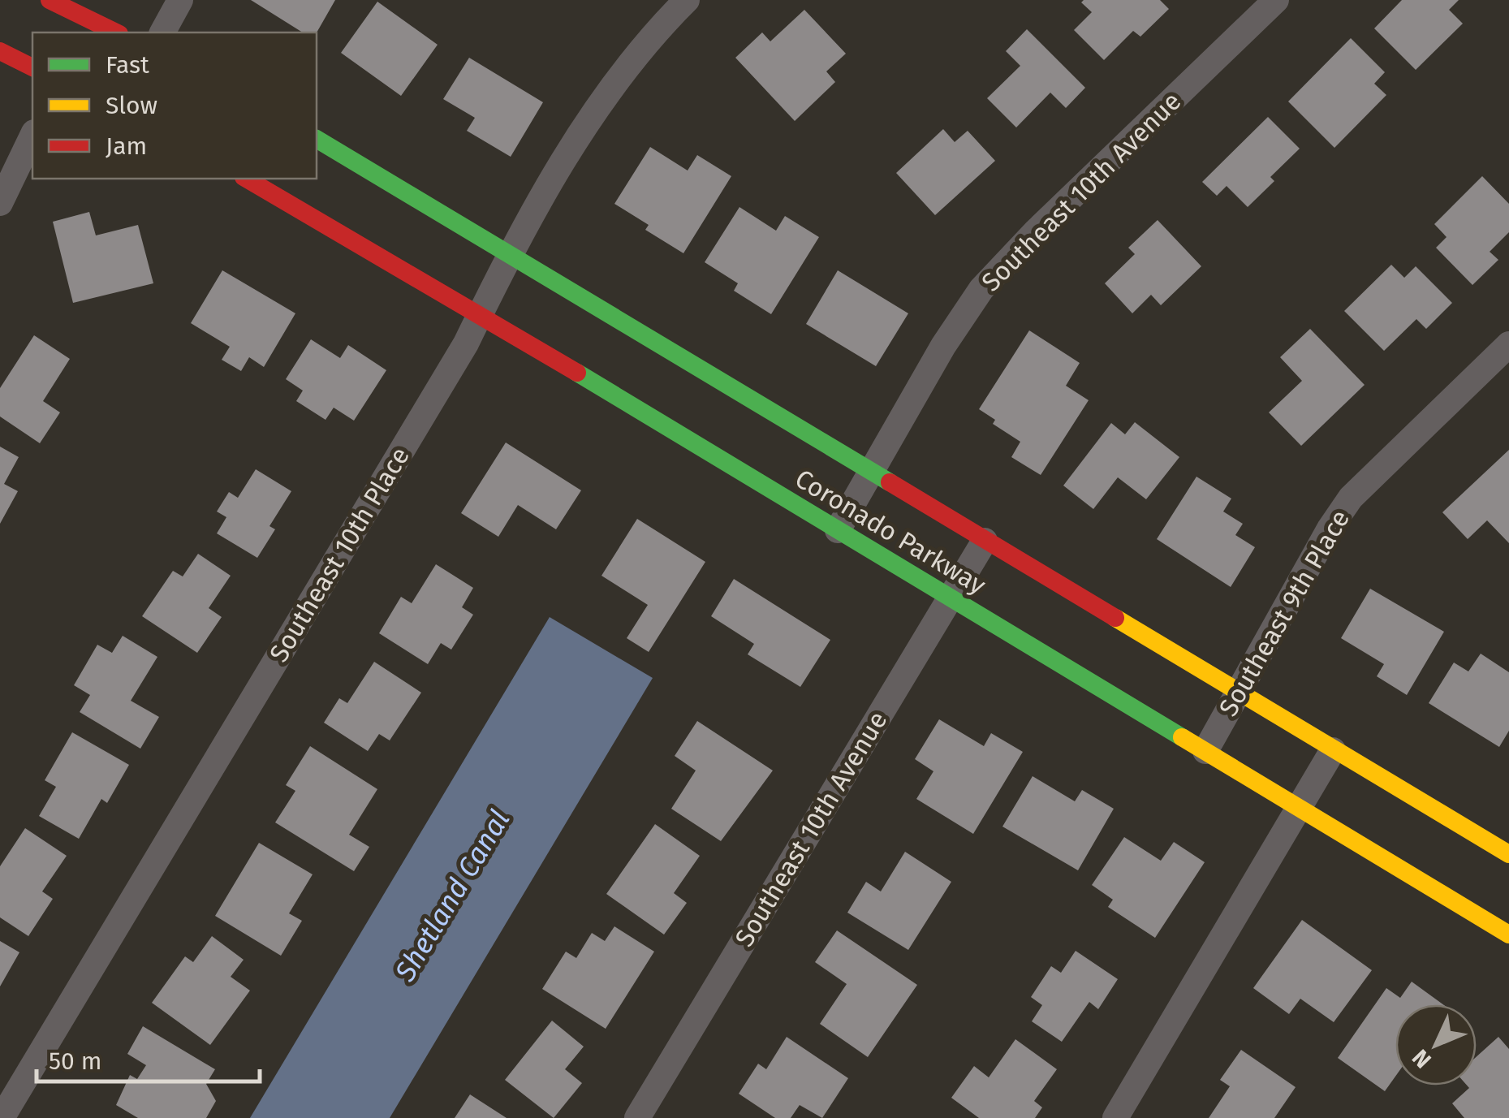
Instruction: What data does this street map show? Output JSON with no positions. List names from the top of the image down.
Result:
{
  "streets": {
    "street": [
      "Southeast 10th Avenue",
      "Coronado Parkway",
      "Southeast 10th Place",
      "Southeast 9th Place"
    ]
  },
  "crossings": [
    ["Southeast 10th Avenue", "Coronado Parkway"],
    ["Coronado Parkway", "Southeast 10th Place"],
    ["Coronado Parkway", "Southeast 9th Place"]
  ],
  "water": ["Shetland Canal"],
  "legend": ["Fast", "Slow", "Jam"],
  "scale_bar": "50 m",
  "north": "bottom left"
}
